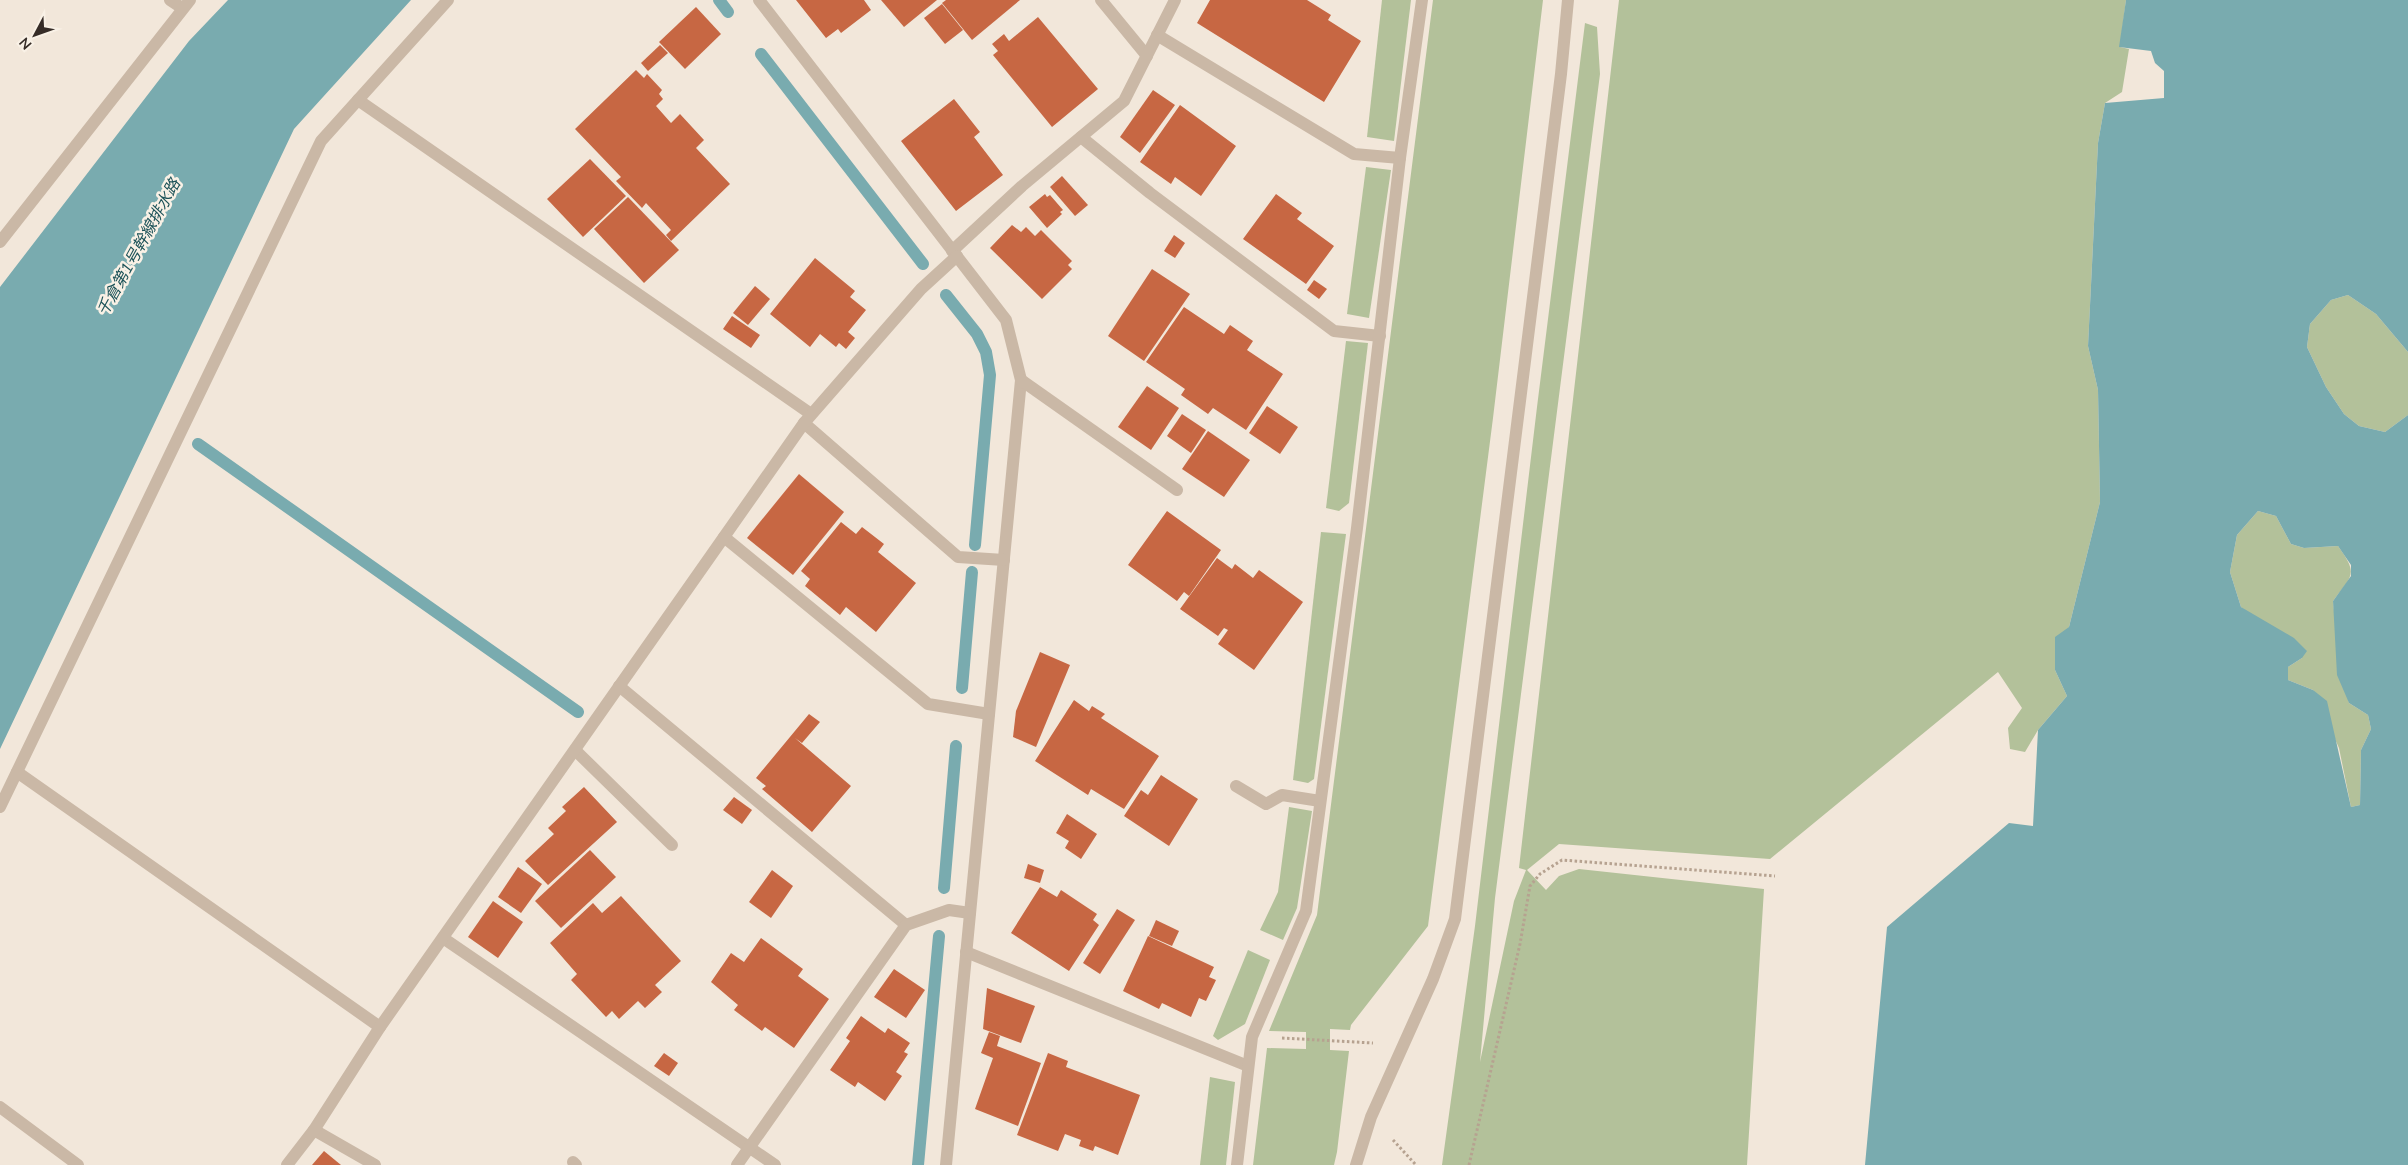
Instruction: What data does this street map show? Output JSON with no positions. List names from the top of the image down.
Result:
{
  "water": ["千倉第1号幹線排水路"],
  "north": "bottom left"
}
